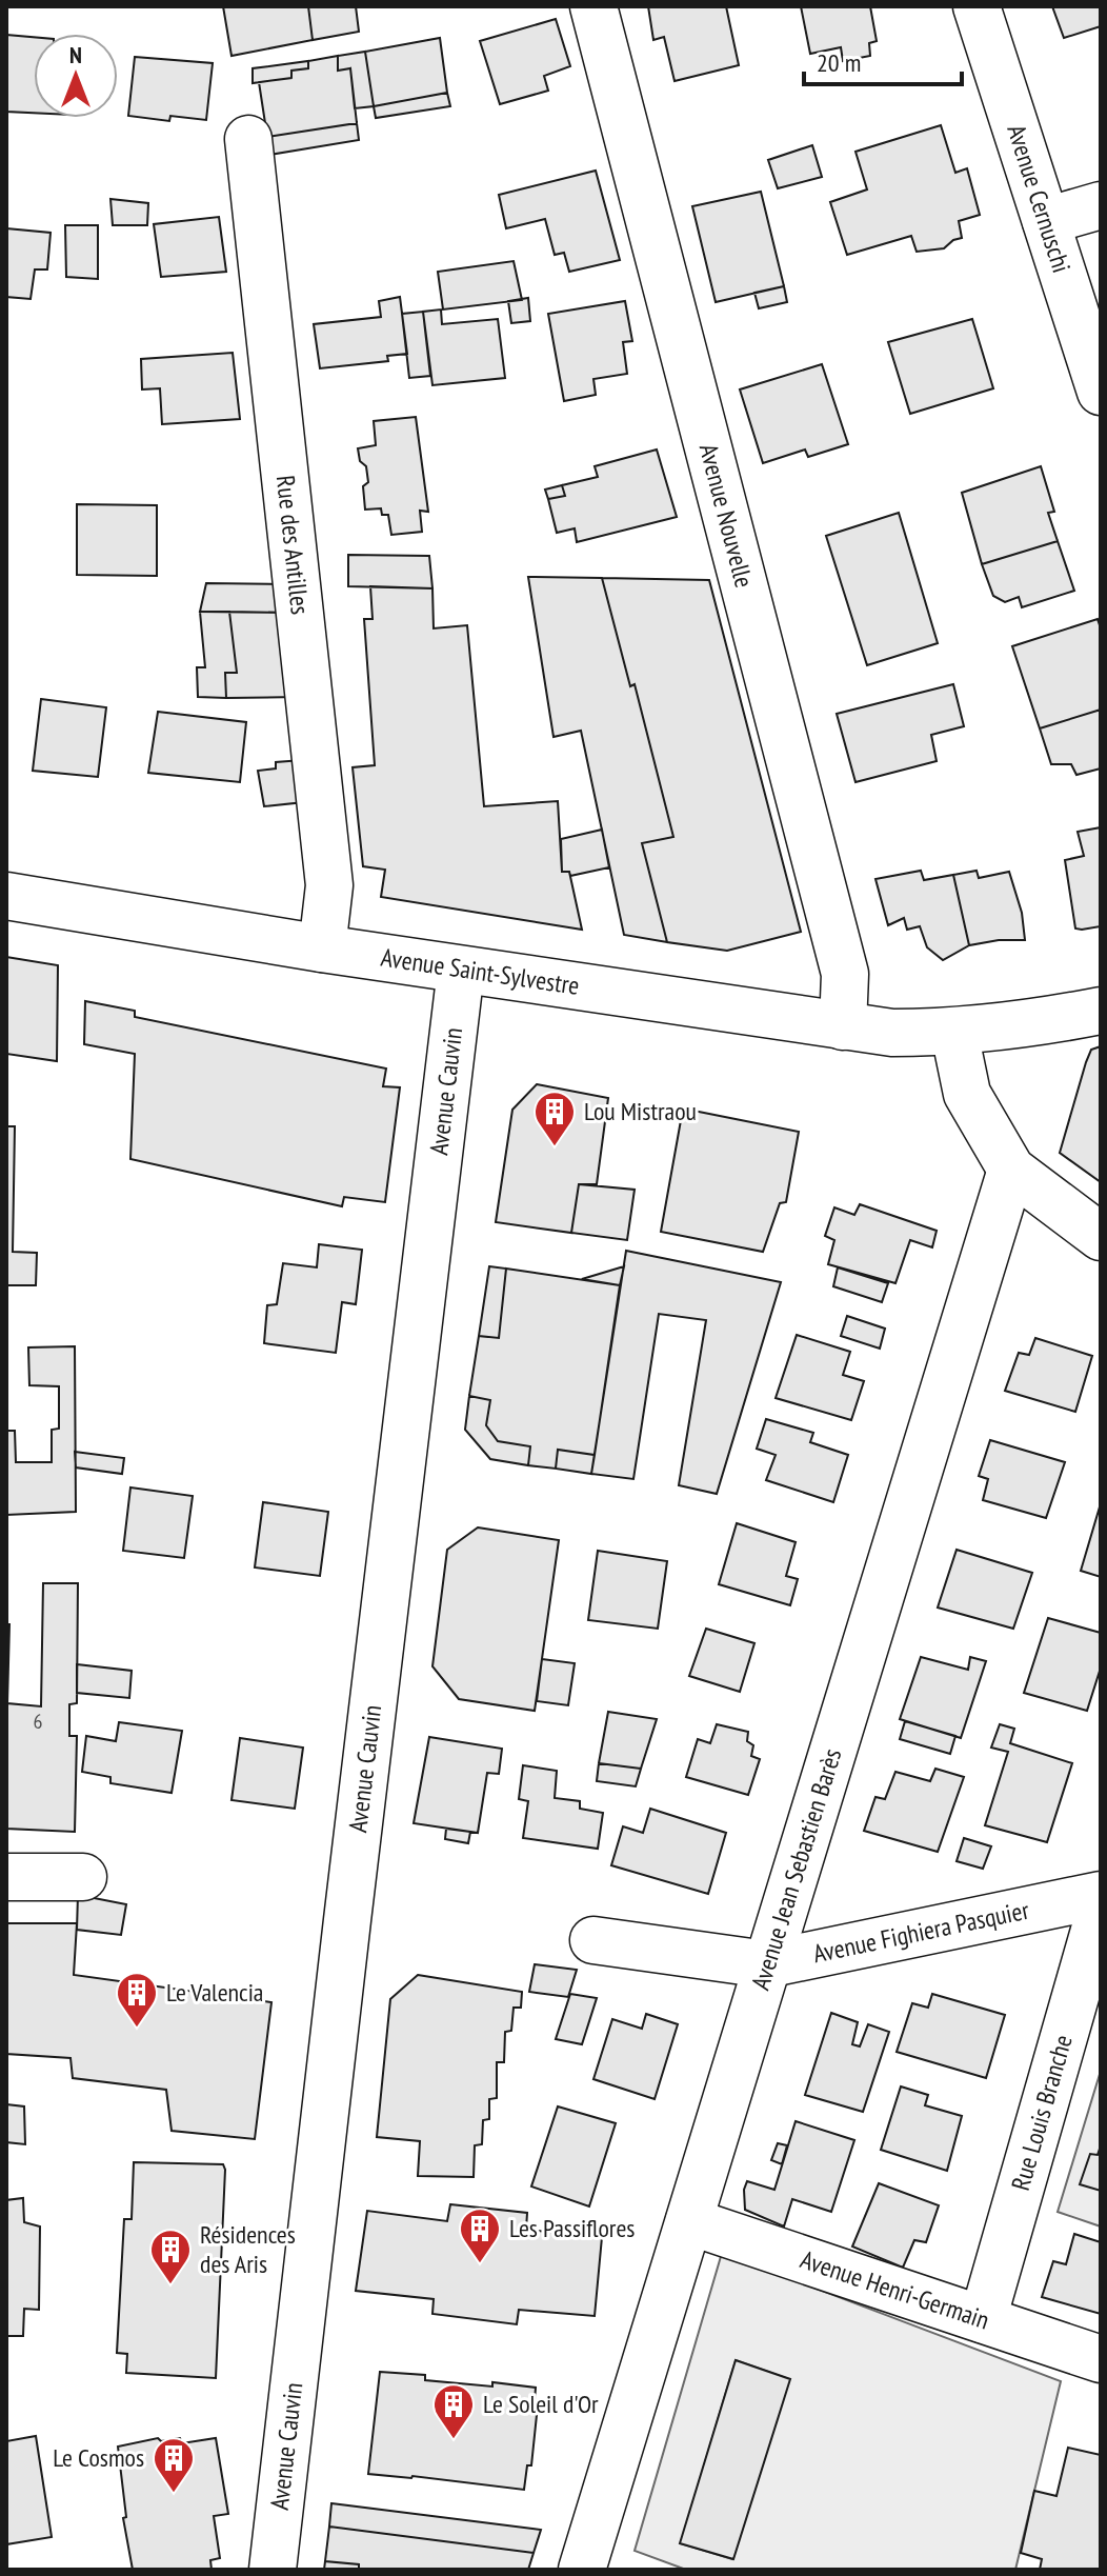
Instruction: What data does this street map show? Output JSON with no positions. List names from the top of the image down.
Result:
{
  "streets": {
    "street": [
      "Avenue Cernuschi",
      "Avenue Nouvelle",
      "Rue des Antilles",
      "Avenue Saint-Sylvestre",
      "Avenue Cauvin",
      "Avenue Jean Sebastien Barès",
      "Avenue Fighiera Pasquier",
      "Rue Louis Branche",
      "Avenue Henri-Germain"
    ]
  },
  "crossings": [
    ["Avenue Nouvelle", "Avenue Saint-Sylvestre"],
    ["Rue des Antilles", "Avenue Saint-Sylvestre"],
    ["Avenue Saint-Sylvestre", "Avenue Cauvin"],
    ["Avenue Jean Sebastien Barès", "Avenue Fighiera Pasquier"],
    ["Avenue Jean Sebastien Barès", "Avenue Henri-Germain"],
    ["Rue Louis Branche", "Avenue Henri-Germain"]
  ],
  "places": {
    "building": [
      "Lou Mistraou",
      "Le Valencia",
      "Les Passiflores",
      "Résidences des Aris",
      "Le Soleil d'Or",
      "Le Cosmos"
    ]
  },
  "house_numbers": ["6"],
  "scale_bar": "20 m",
  "north": "top"
}
